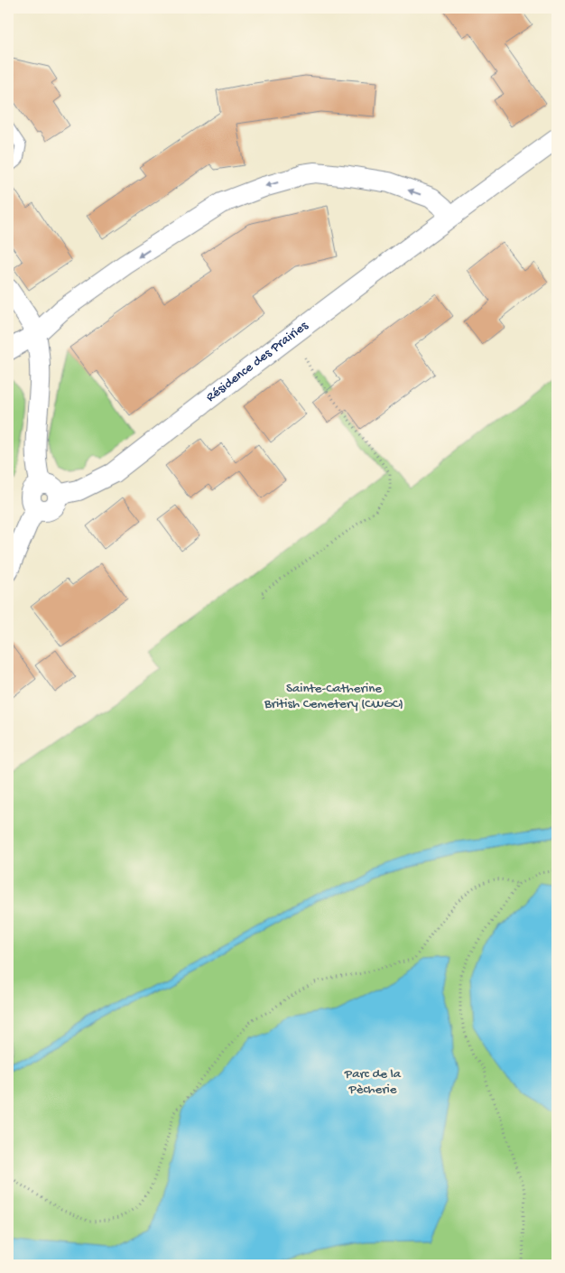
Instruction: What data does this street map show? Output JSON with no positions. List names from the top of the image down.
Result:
{
  "streets": {
    "street": ["Résidence des Prairies"]
  },
  "parks": ["Sainte-Catherine British Cemetery (CWGC)", "Parc de la Pècherie"]
}
